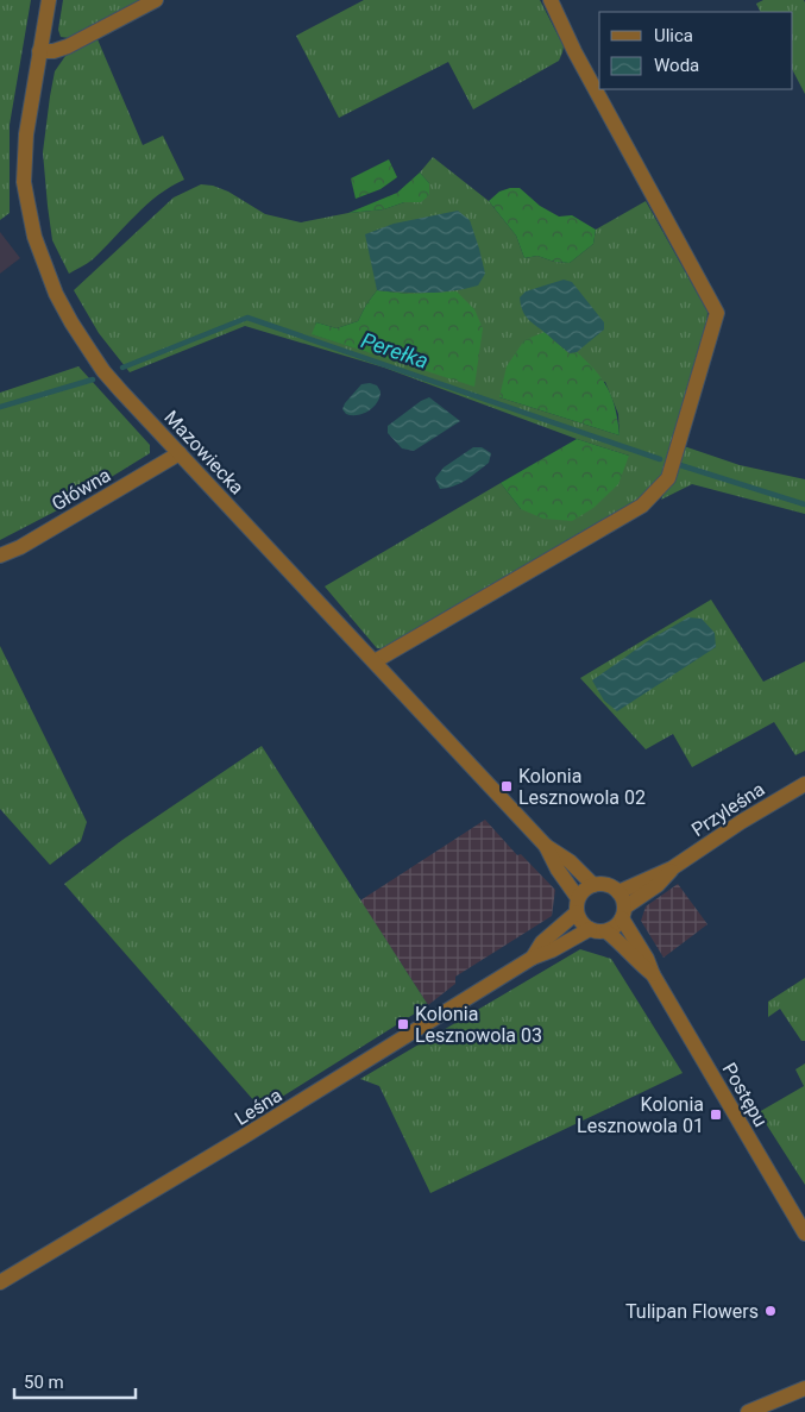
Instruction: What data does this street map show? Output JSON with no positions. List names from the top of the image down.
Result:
{
  "streets": {
    "street": [
      "Mazowiecka",
      "Główna",
      "Przyleśna",
      "Postępu",
      "Leśna"
    ]
  },
  "crossings": [
    ["Mazowiecka", "Główna"],
    ["Mazowiecka", "Przyleśna"],
    ["Mazowiecka", "Postępu"],
    ["Mazowiecka", "Leśna"],
    ["Przyleśna", "Postępu"],
    ["Przyleśna", "Leśna"],
    ["Postępu", "Leśna"]
  ],
  "water": ["Perełka"],
  "places": {
    "transit": ["Kolonia Lesznowola 02", "Kolonia Lesznowola 03", "Kolonia Lesznowola 01"],
    "other": ["Tulipan Flowers"]
  },
  "legend": ["Ulica", "Woda"],
  "scale_bar": "50 m"
}
